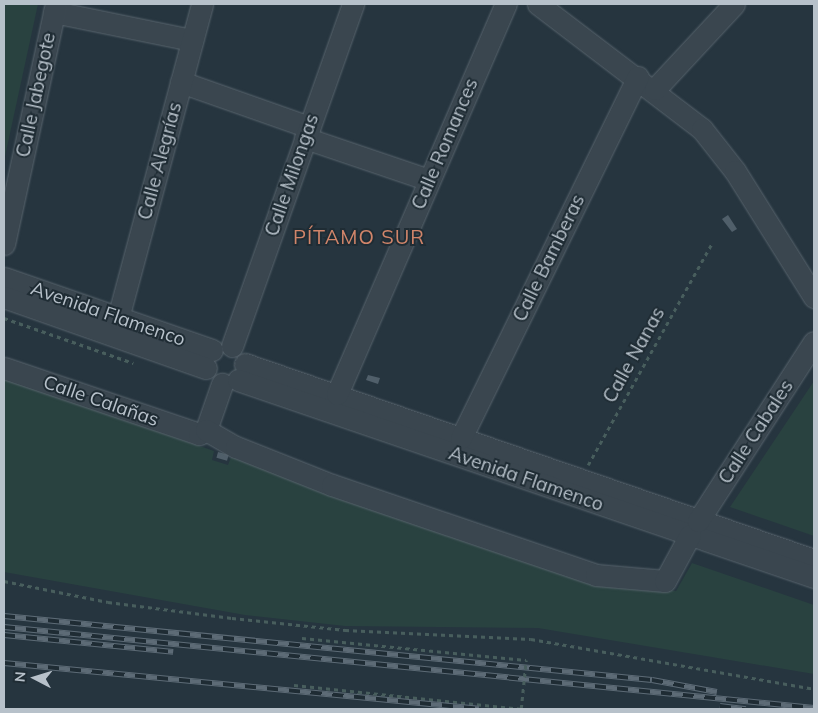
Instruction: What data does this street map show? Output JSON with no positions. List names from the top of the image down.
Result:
{
  "streets": {
    "street": [
      "Calle Jabegote",
      "Calle Romances",
      "Calle Alegrías",
      "Calle Milongas",
      "Calle Bamberas",
      "Avenida Flamenco",
      "Calle Calañas",
      "Calle Cabales"
    ],
    "path": ["Calle Nanas"]
  },
  "crossings": [
    ["Calle Romances", "Avenida Flamenco"],
    ["Calle Alegrías", "Avenida Flamenco"],
    ["Calle Milongas", "Avenida Flamenco"],
    ["Calle Bamberas", "Avenida Flamenco"],
    ["Avenida Flamenco", "Calle Nanas"],
    ["Avenida Flamenco", "Calle Cabales"],
    ["Calle Calañas", "Calle Cabales"]
  ],
  "districts": ["PÍTAMO SUR"],
  "north": "left"
}
